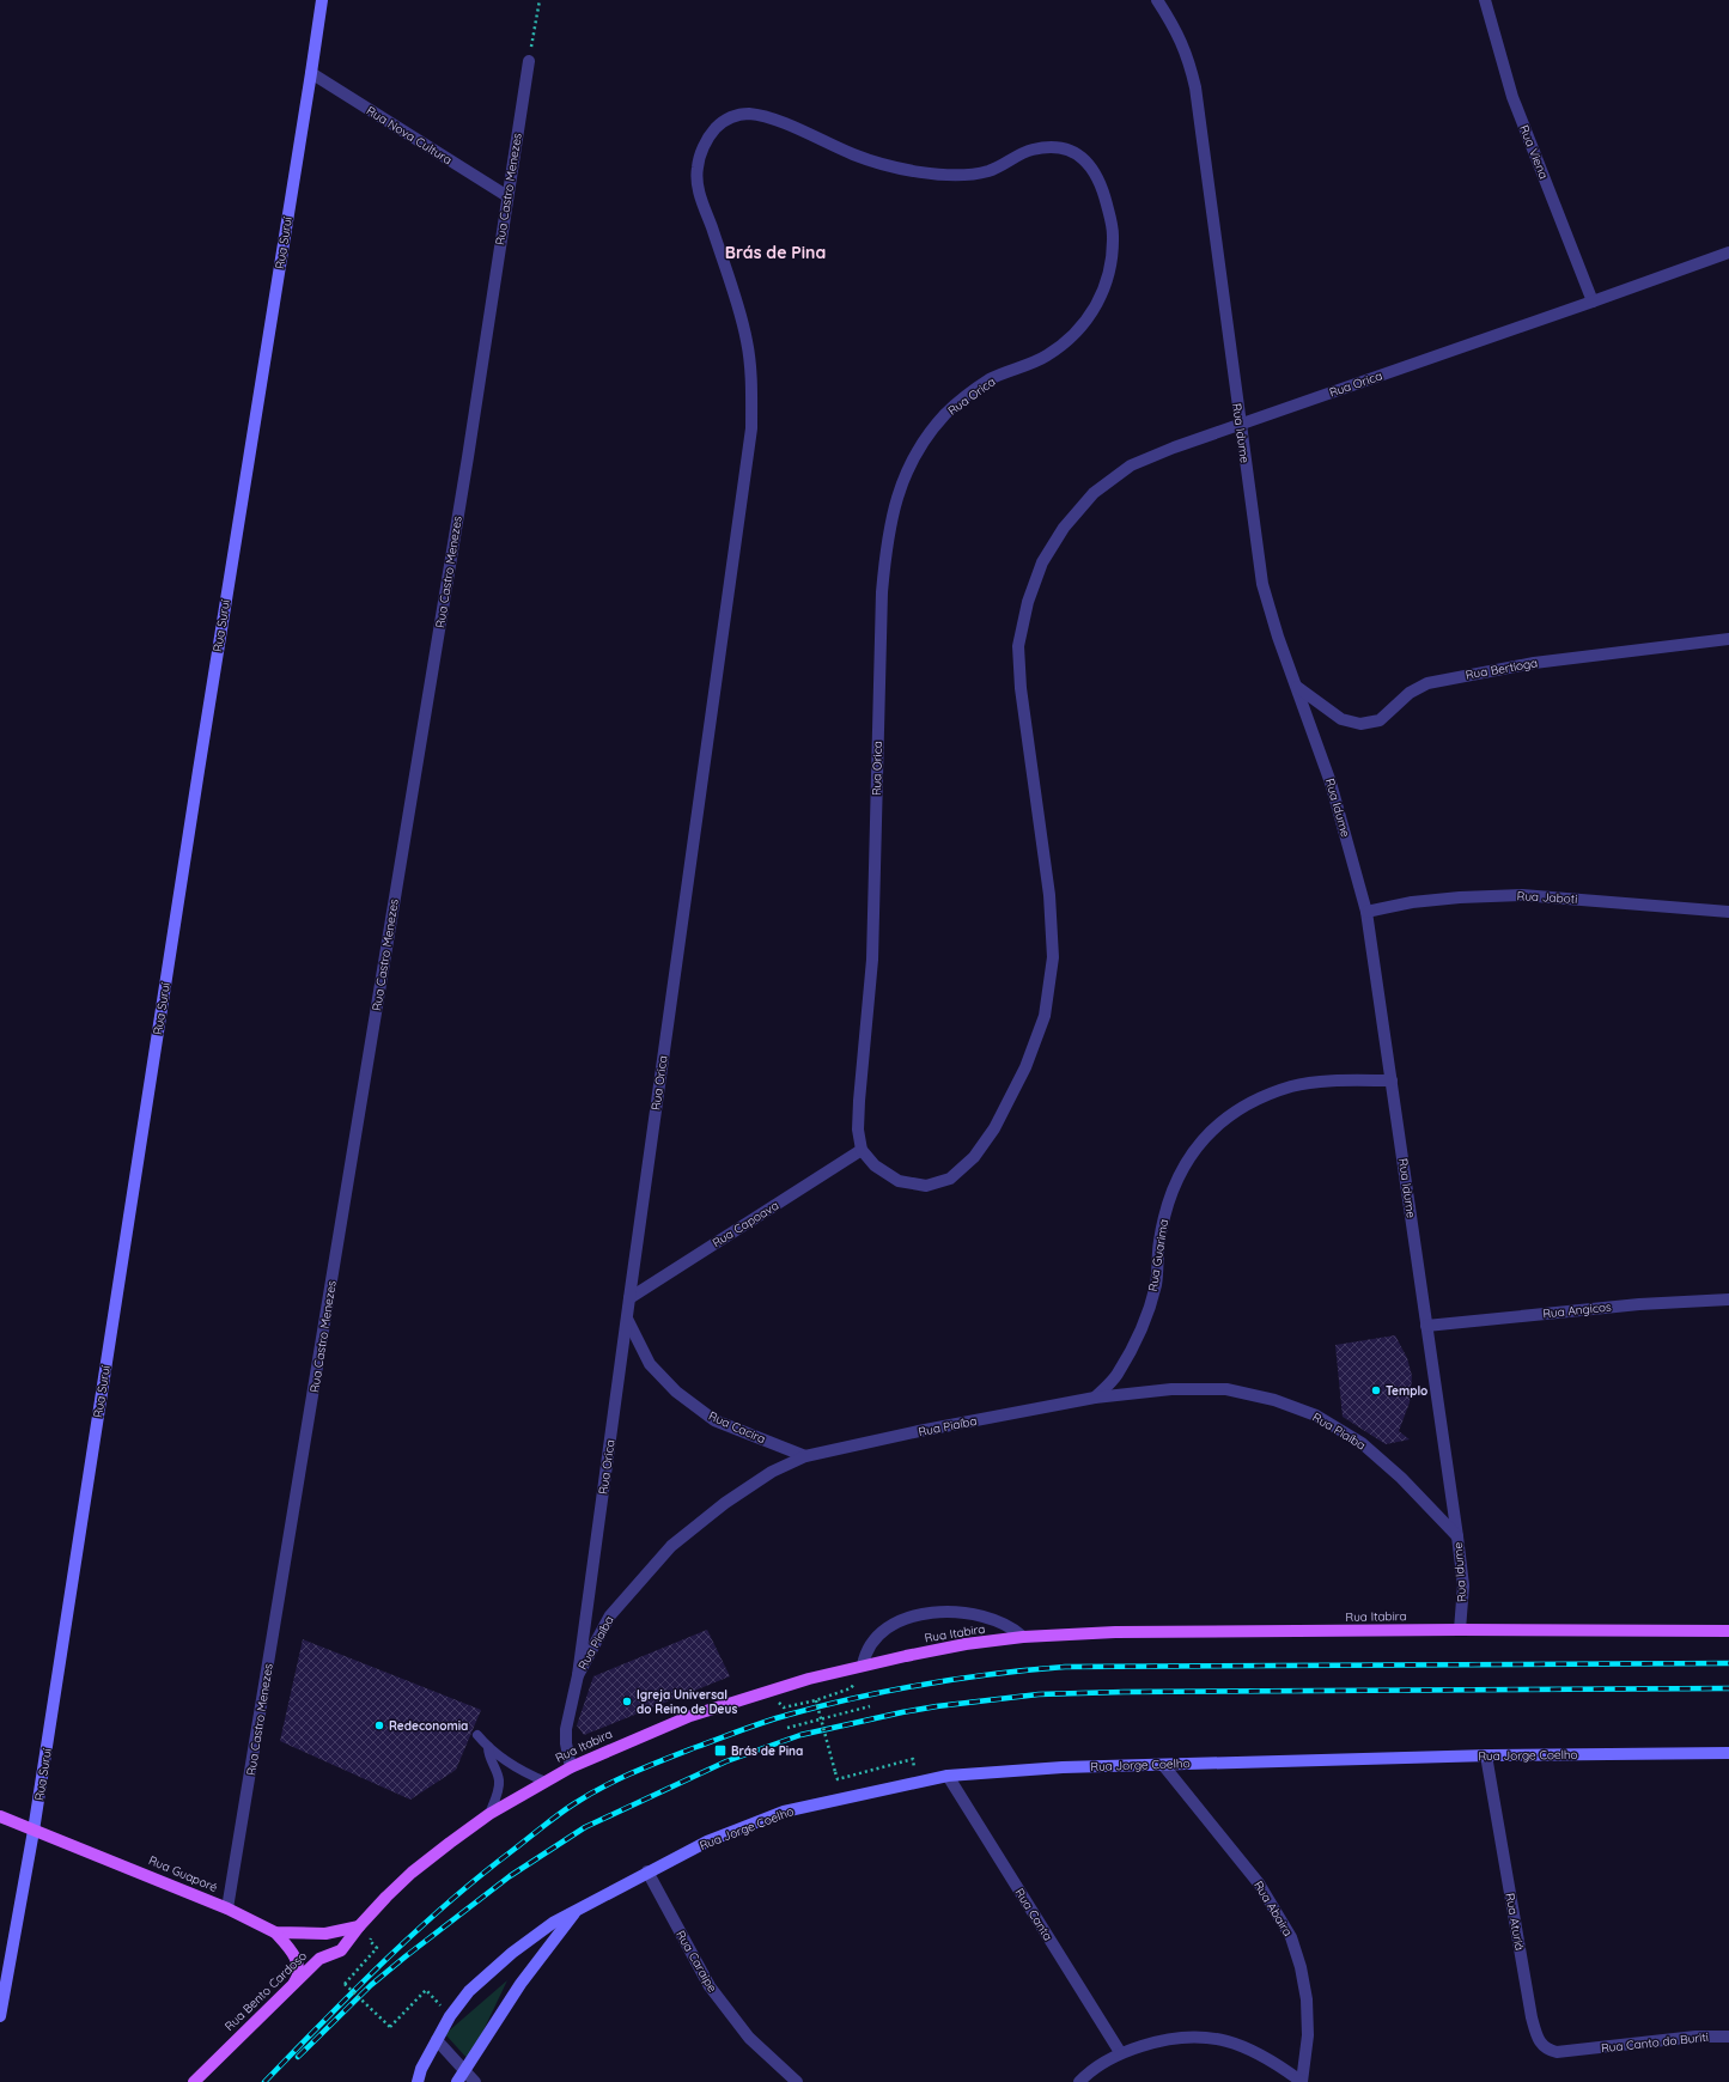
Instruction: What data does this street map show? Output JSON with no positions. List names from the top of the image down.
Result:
{
  "streets": {
    "main road": ["Rua Itabira", "Rua Guaporé", "Rua Bento Cardoso"],
    "street": [
      "Rua Nova Cultura",
      "Rua Viena",
      "Rua Castro Menezes",
      "Rua Suruí",
      "Rua Orica",
      "Rua Idume",
      "Rua Bertioga",
      "Rua Jaboti",
      "Rua Capoava",
      "Rua Guarima",
      "Rua Angicos",
      "Rua Piaíba",
      "Rua Cacira",
      "Rua Jorge Coelho",
      "Rua Abaira",
      "Rua Canta",
      "Rua Aturiá",
      "Rua Caraipe",
      "Rua Canto do Buriti"
    ]
  },
  "crossings": [
    ["Rua Nova Cultura", "Rua Castro Menezes"],
    ["Rua Nova Cultura", "Rua Suruí"],
    ["Rua Viena", "Rua Orica"],
    ["Rua Castro Menezes", "Rua Guaporé"],
    ["Rua Suruí", "Rua Guaporé"],
    ["Rua Orica", "Rua Idume"],
    ["Rua Orica", "Rua Capoava"],
    ["Rua Orica", "Rua Piaíba"],
    ["Rua Orica", "Rua Cacira"],
    ["Rua Idume", "Rua Bertioga"],
    ["Rua Idume", "Rua Jaboti"],
    ["Rua Idume", "Rua Guarima"],
    ["Rua Idume", "Rua Angicos"],
    ["Rua Idume", "Rua Piaíba"],
    ["Rua Idume", "Rua Itabira"],
    ["Rua Guarima", "Rua Piaíba"],
    ["Rua Piaíba", "Rua Cacira"],
    ["Rua Piaíba", "Rua Itabira"],
    ["Rua Itabira", "Rua Guaporé"],
    ["Rua Itabira", "Rua Bento Cardoso"],
    ["Rua Jorge Coelho", "Rua Abaira"],
    ["Rua Jorge Coelho", "Rua Canta"],
    ["Rua Jorge Coelho", "Rua Aturiá"],
    ["Rua Jorge Coelho", "Rua Caraipe"],
    ["Rua Guaporé", "Rua Bento Cardoso"],
    ["Rua Aturiá", "Rua Canto do Buriti"]
  ],
  "districts": ["Brás de Pina"],
  "places": {
    "other": ["Templo", "Igreja Universal do Reino de Deus", "Redeconomia"],
    "transit": ["Brás de Pina"]
  }
}
